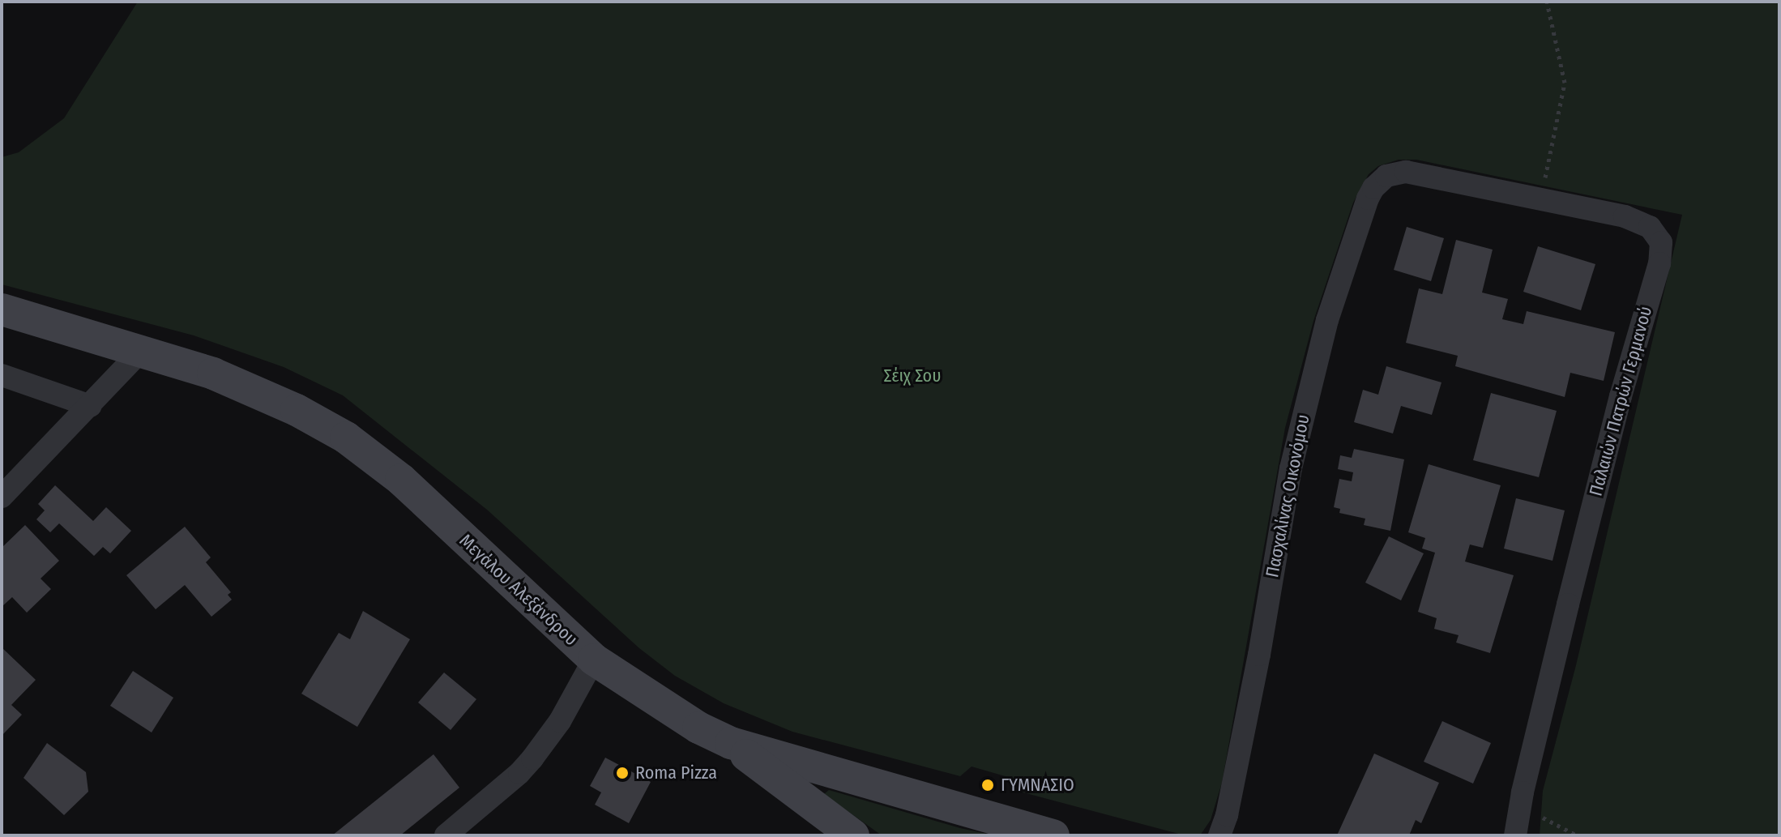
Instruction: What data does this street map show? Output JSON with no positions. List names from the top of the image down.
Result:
{
  "streets": {
    "main road": ["Μεγάλου Αλεξάνδρου"],
    "street": ["Παλαιών Πατρών Γερμανού", "Πασχαλίνας Οικονόμου"]
  },
  "crossings": [
    ["Παλαιών Πατρών Γερμανού", "Πασχαλίνας Οικονόμου"]
  ],
  "parks": ["Σέιχ Σου"],
  "places": ["Roma Pizza", "ΓΥΜΝΑΣΙΟ"]
}
